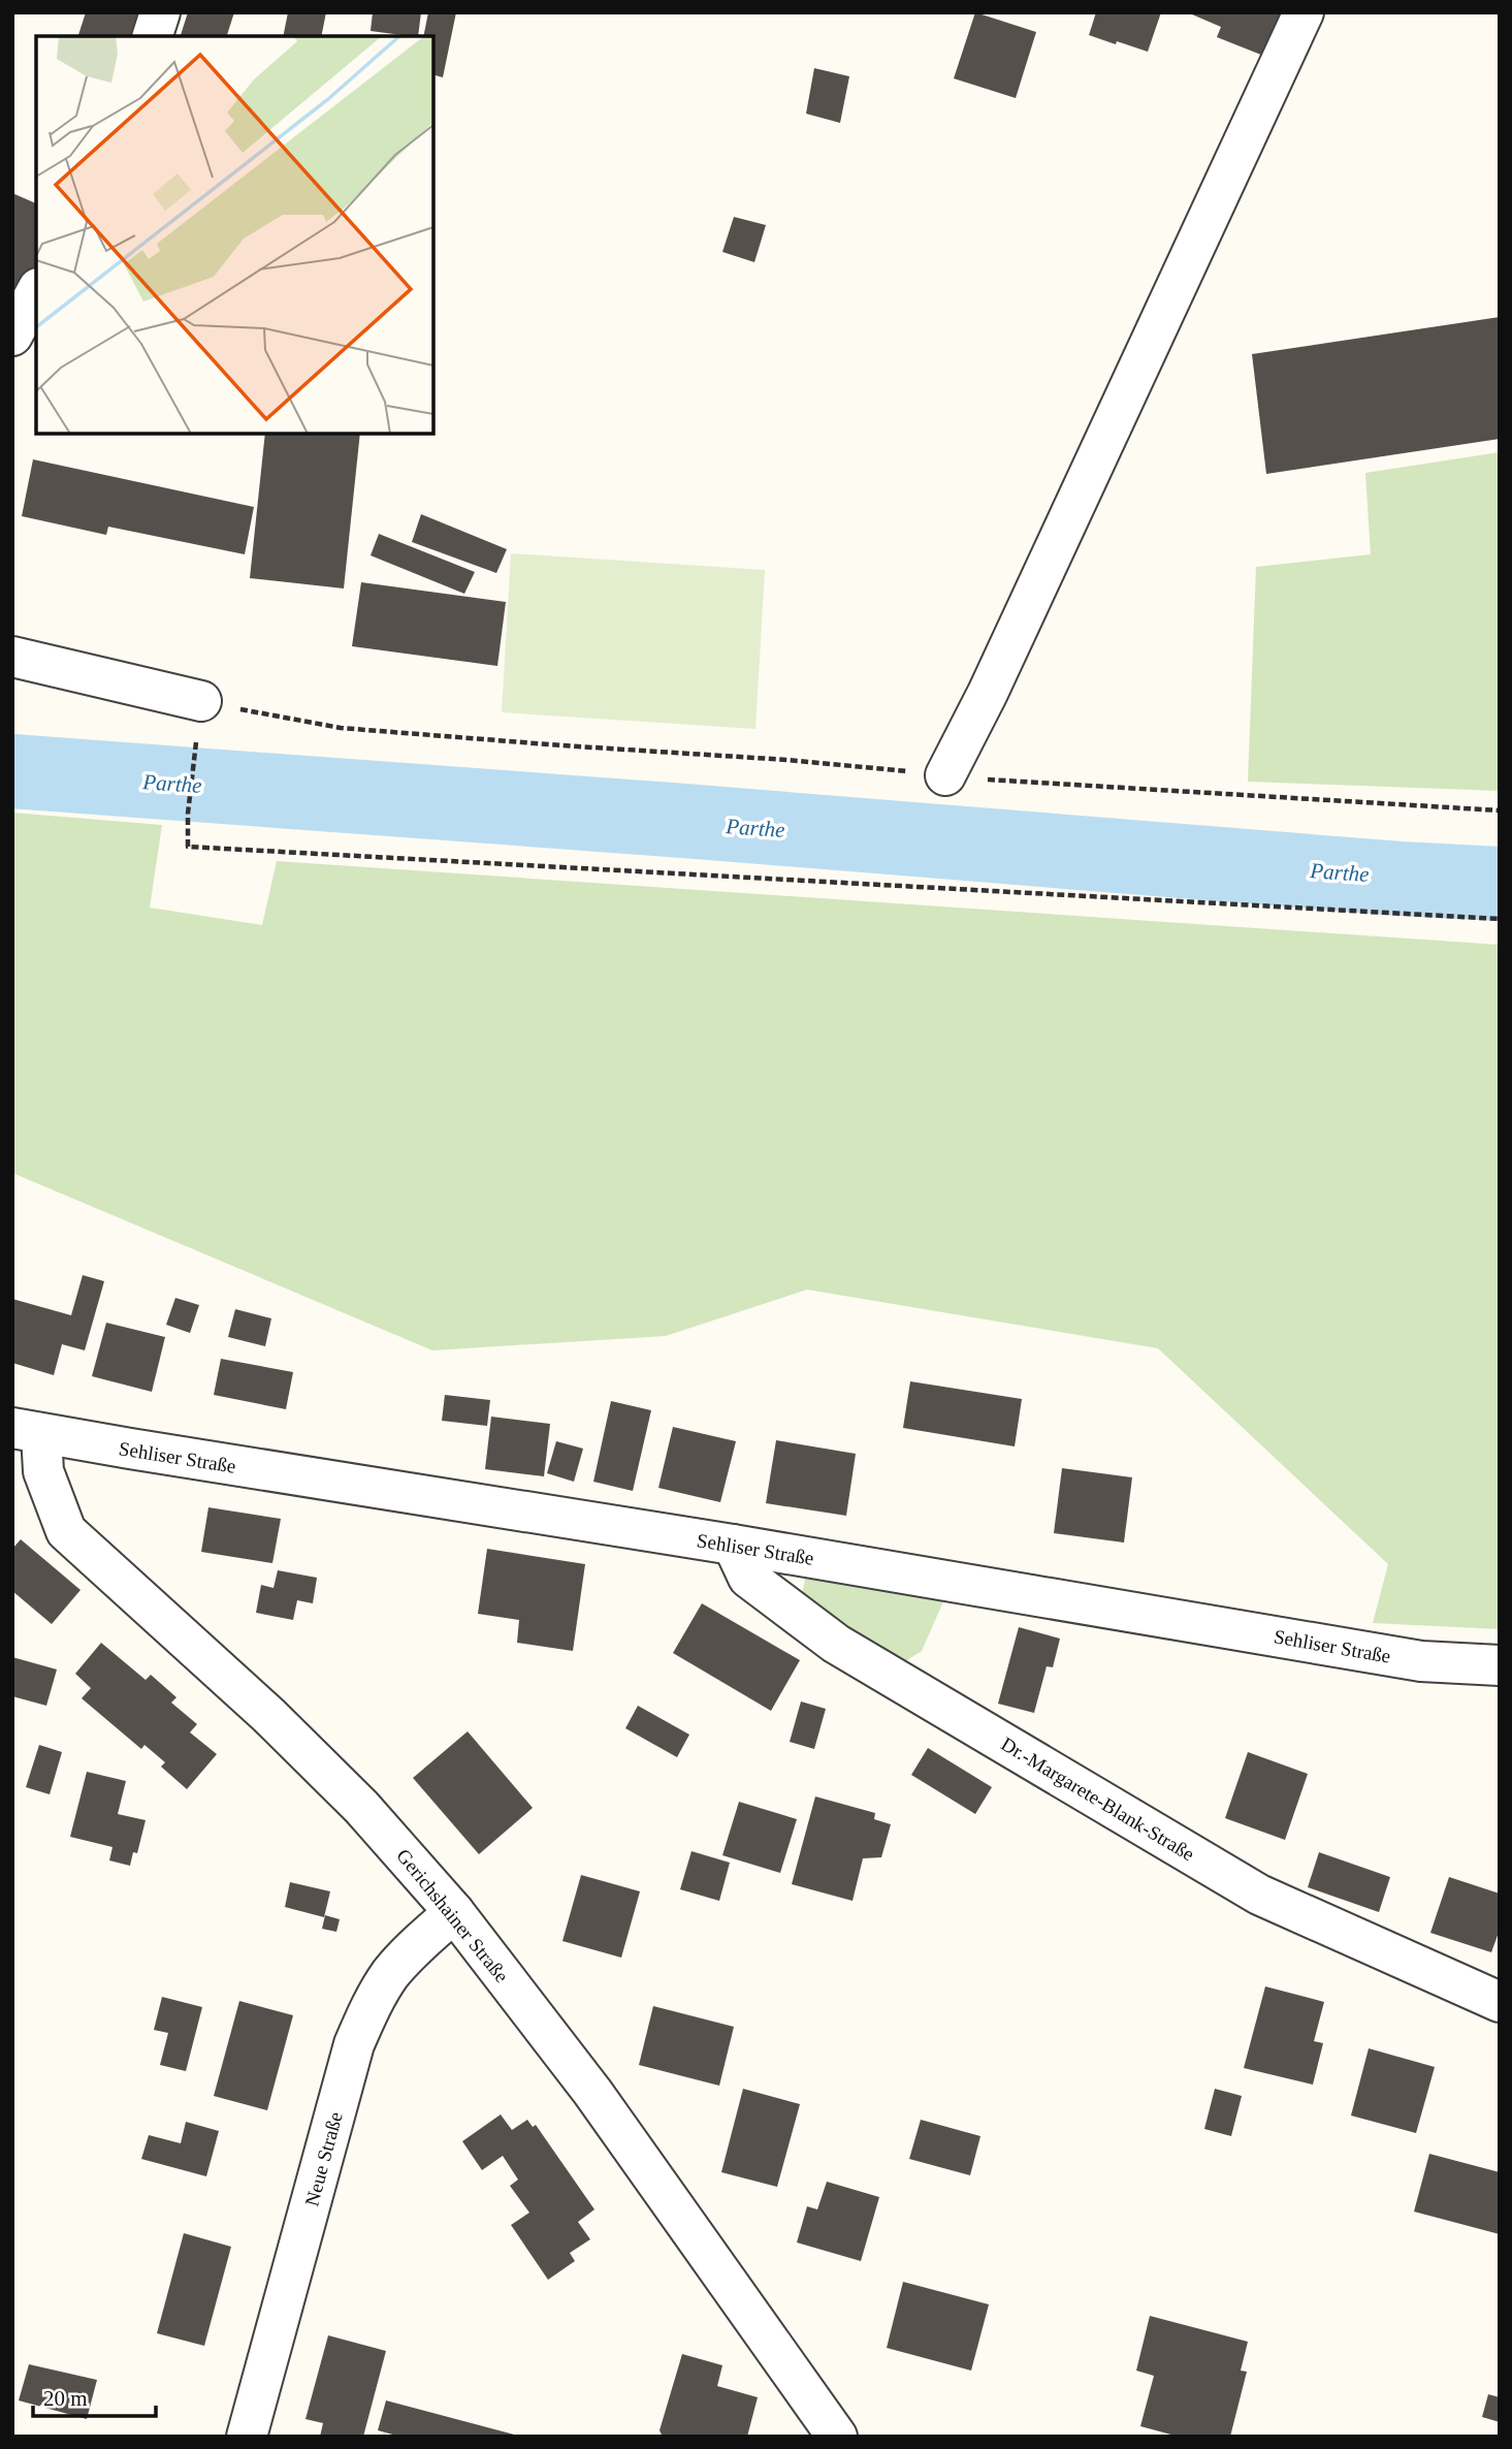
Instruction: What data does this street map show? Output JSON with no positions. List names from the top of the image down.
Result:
{
  "streets": {
    "street": [
      "Sehliser Straße",
      "Dr.-Margarete-Blank-Straße",
      "Gerichshainer Straße",
      "Neue Straße"
    ]
  },
  "crossings": [
    ["Sehliser Straße", "Dr.-Margarete-Blank-Straße"],
    ["Sehliser Straße", "Gerichshainer Straße"],
    ["Gerichshainer Straße", "Neue Straße"]
  ],
  "water": ["Parthe"],
  "scale_bar": "20 m"
}
